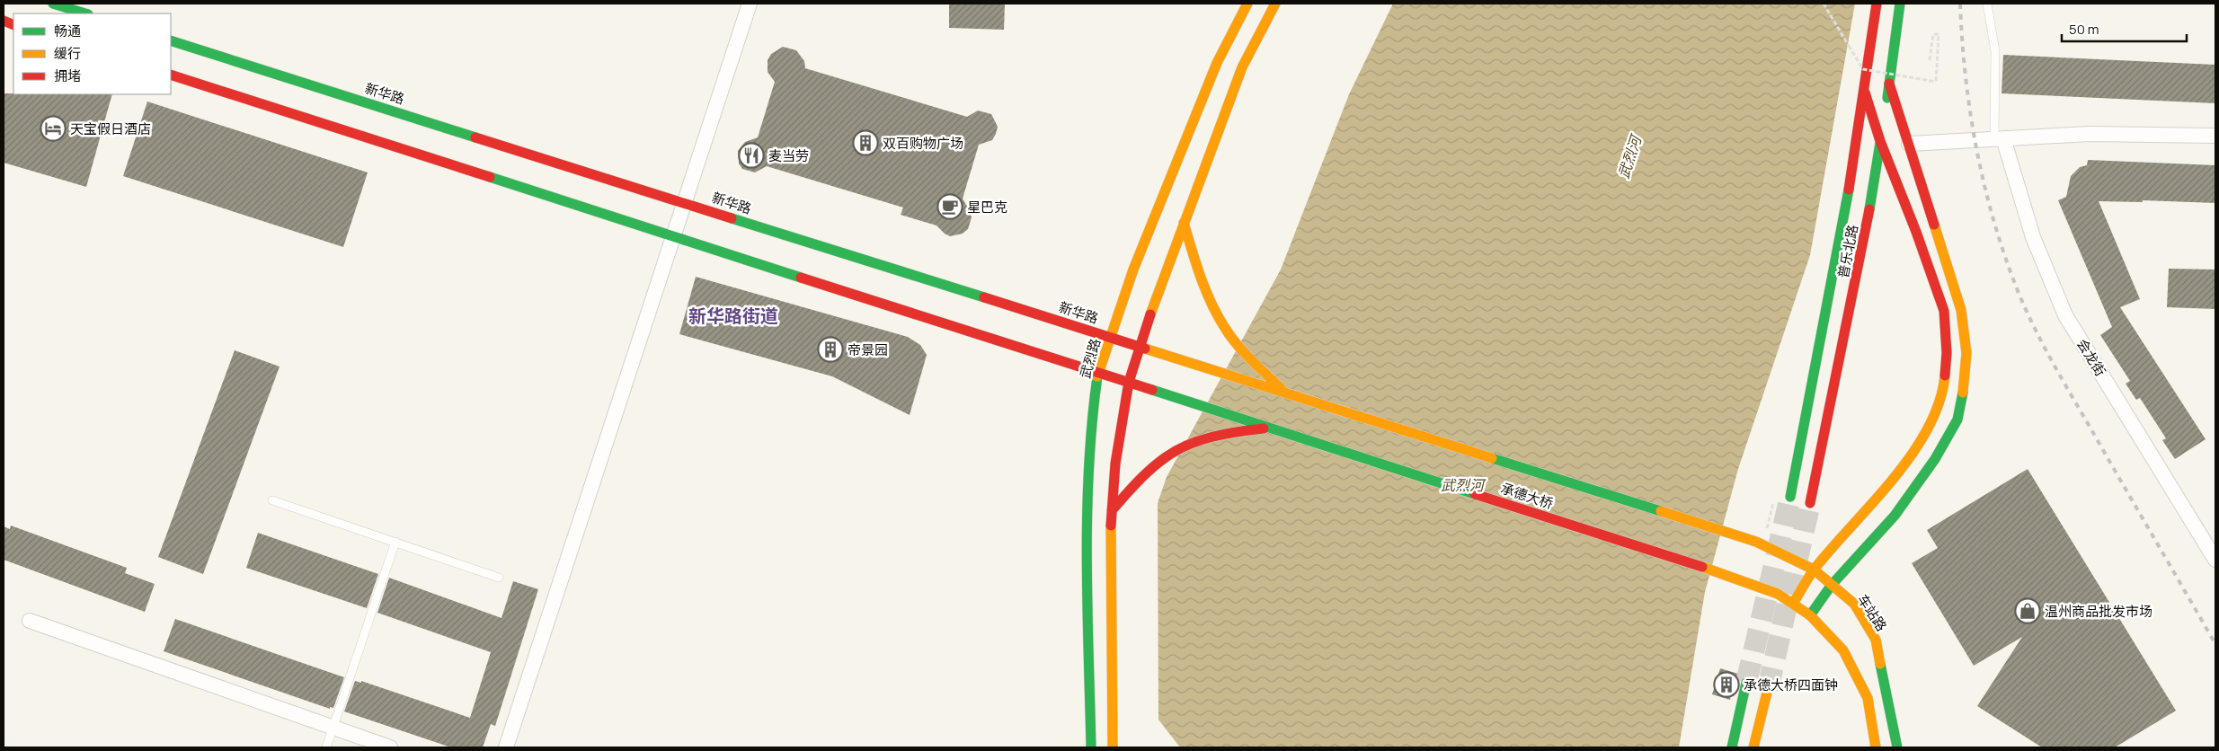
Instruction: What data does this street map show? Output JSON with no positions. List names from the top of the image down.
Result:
{
  "streets": {
    "main road": [
      "新华路",
      "普乐北路",
      "武烈路",
      "承德大桥",
      "车站路"
    ],
    "street": ["会龙街"]
  },
  "crossings": [
    ["新华路", "武烈路"],
    ["新华路", "承德大桥"],
    ["承德大桥", "车站路"]
  ],
  "districts": ["新华路街道"],
  "water": ["武烈河"],
  "places": {
    "hotel": ["天宝假日酒店"],
    "building": ["双百购物广场", "帝景园", "承德大桥四面钟"],
    "restaurant": ["麦当劳"],
    "cafe": ["星巴克"],
    "shop": ["温州商品批发市场"]
  },
  "legend": ["畅通", "缓行", "拥堵"],
  "scale_bar": "50 m"
}
